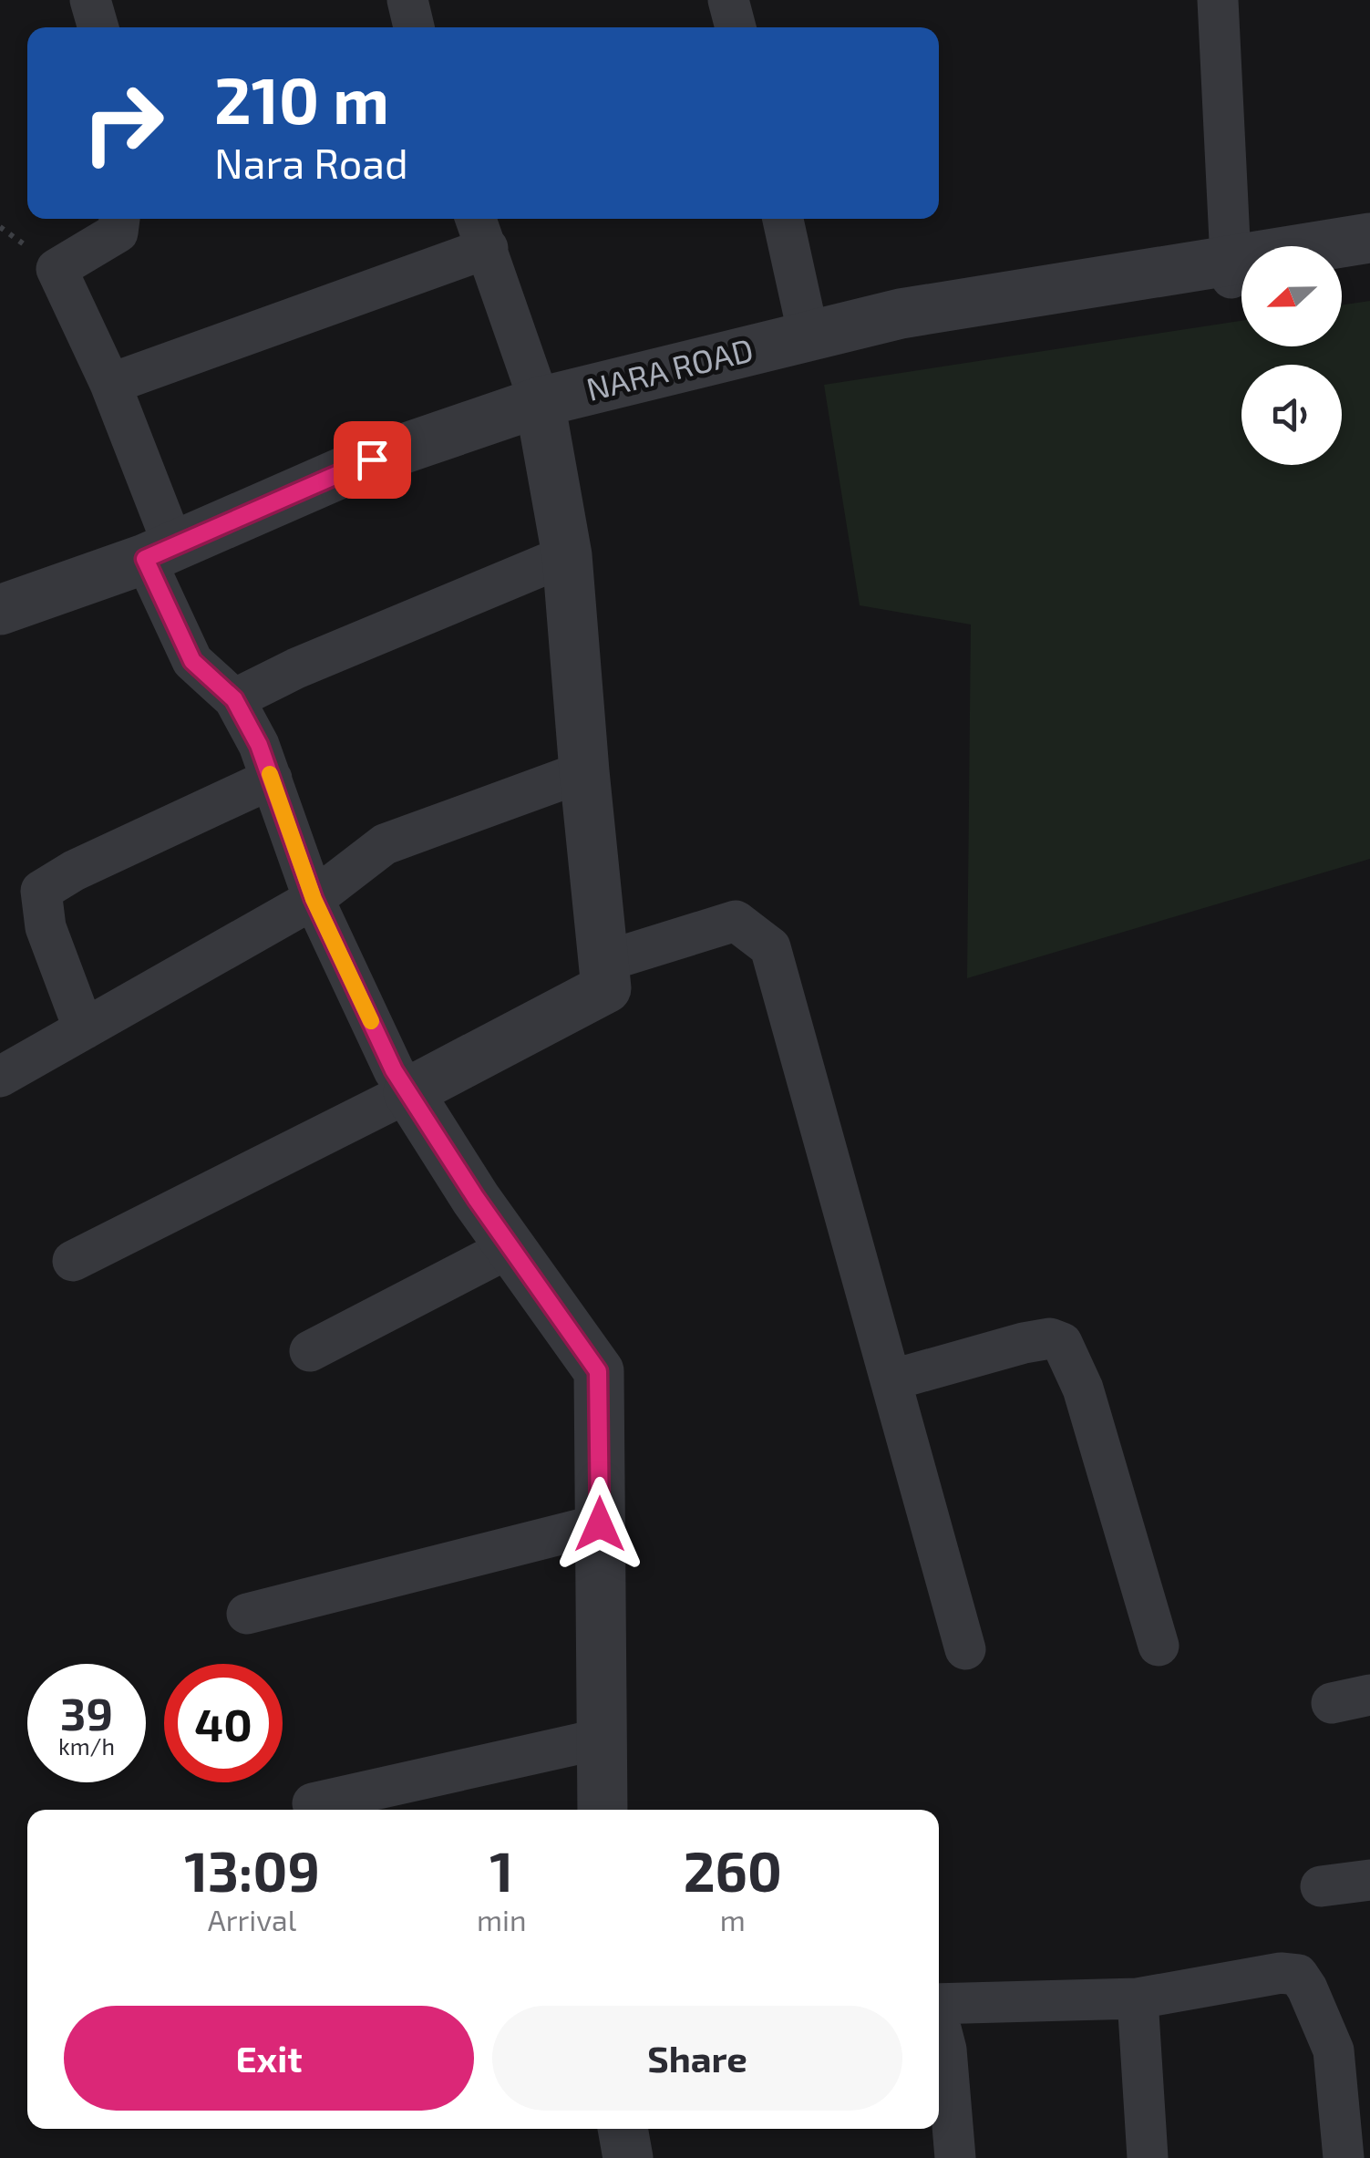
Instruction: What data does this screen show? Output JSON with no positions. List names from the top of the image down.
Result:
{
  "streets": {
    "street": ["NARA ROAD"]
  },
  "north": "left",
  "page": {
    "turn": ["210 m", "Nara Road"],
    "speed": "39 km/h",
    "limit": "40",
    "eta": [
      "13:09",
      "Arrival",
      "1",
      "min",
      "260",
      "m"
    ],
    "buttons": ["Exit", "Share"]
  }
}
